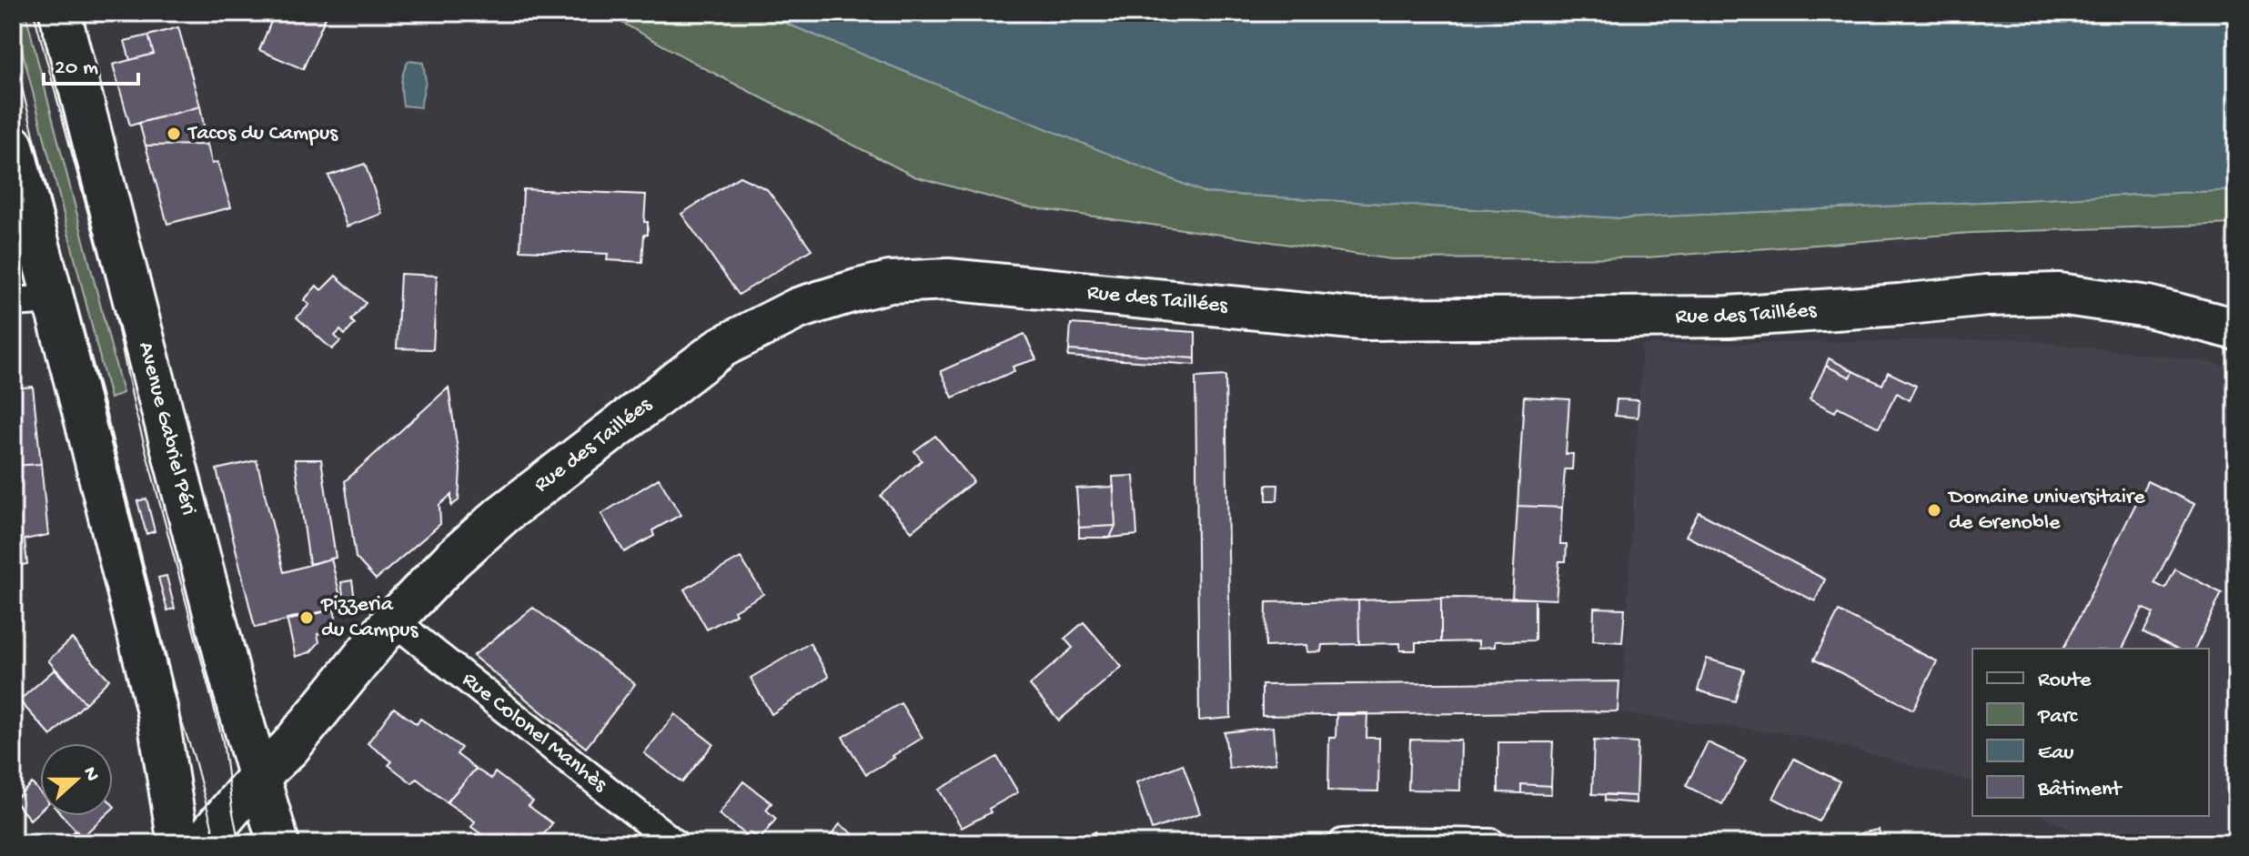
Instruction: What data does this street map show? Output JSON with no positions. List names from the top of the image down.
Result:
{
  "streets": {
    "street": ["Rue des Taillées", "Avenue Gabriel Péri", "Rue Colonel Manhès"]
  },
  "crossings": [
    ["Rue des Taillées", "Avenue Gabriel Péri"],
    ["Rue des Taillées", "Rue Colonel Manhès"]
  ],
  "places": ["Tacos du Campus", "Domaine universitaire de Grenoble", "Pizzeria du Campus"],
  "legend": [
    "Route",
    "Parc",
    "Eau",
    "Bâtiment"
  ],
  "scale_bar": "20 m",
  "north": "right"
}
